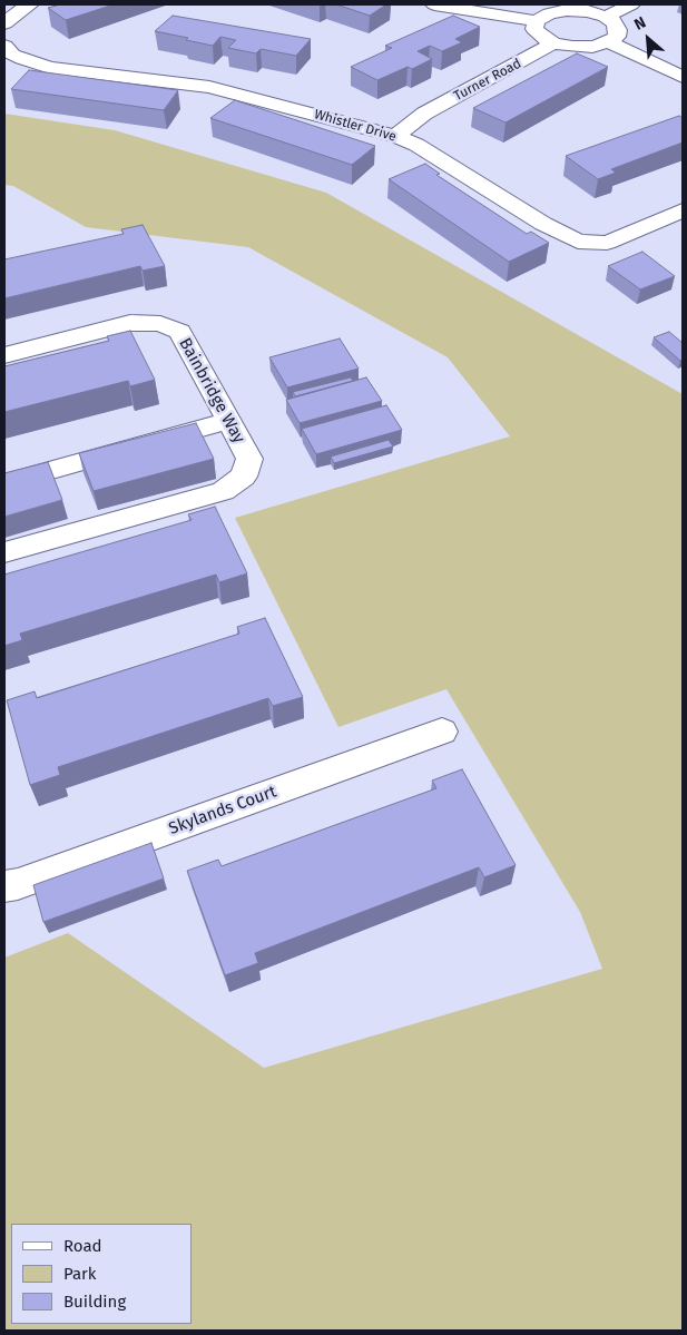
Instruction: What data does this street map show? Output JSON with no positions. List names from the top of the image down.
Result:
{
  "streets": {
    "street": [
      "Turner Road",
      "Whistler Drive",
      "Bainbridge Way",
      "Skylands Court"
    ]
  },
  "crossings": [
    ["Turner Road", "Whistler Drive"]
  ],
  "legend": ["Road", "Park", "Building"],
  "north": "top left"
}
